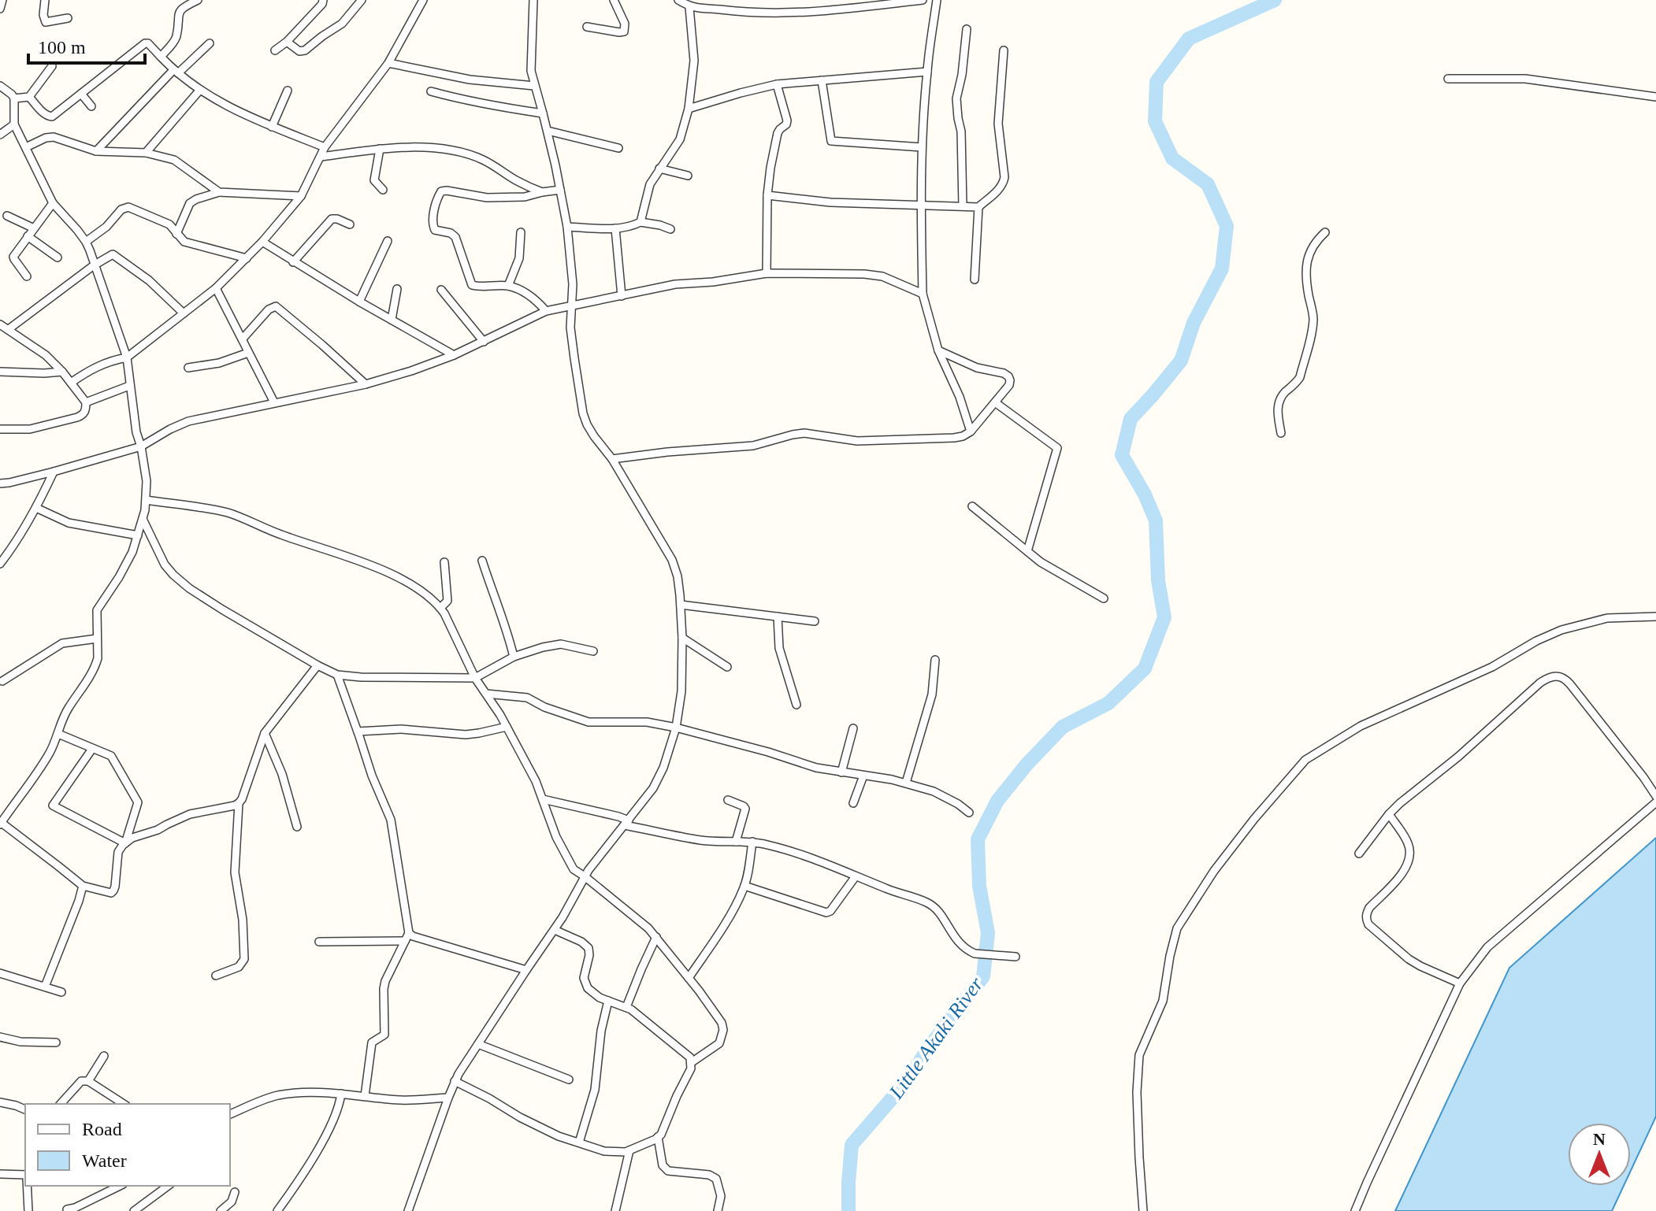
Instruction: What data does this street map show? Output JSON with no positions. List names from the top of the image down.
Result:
{
  "water": ["Little Akaki River"],
  "legend": ["Road", "Water"],
  "scale_bar": "100 m",
  "north": "top"
}
